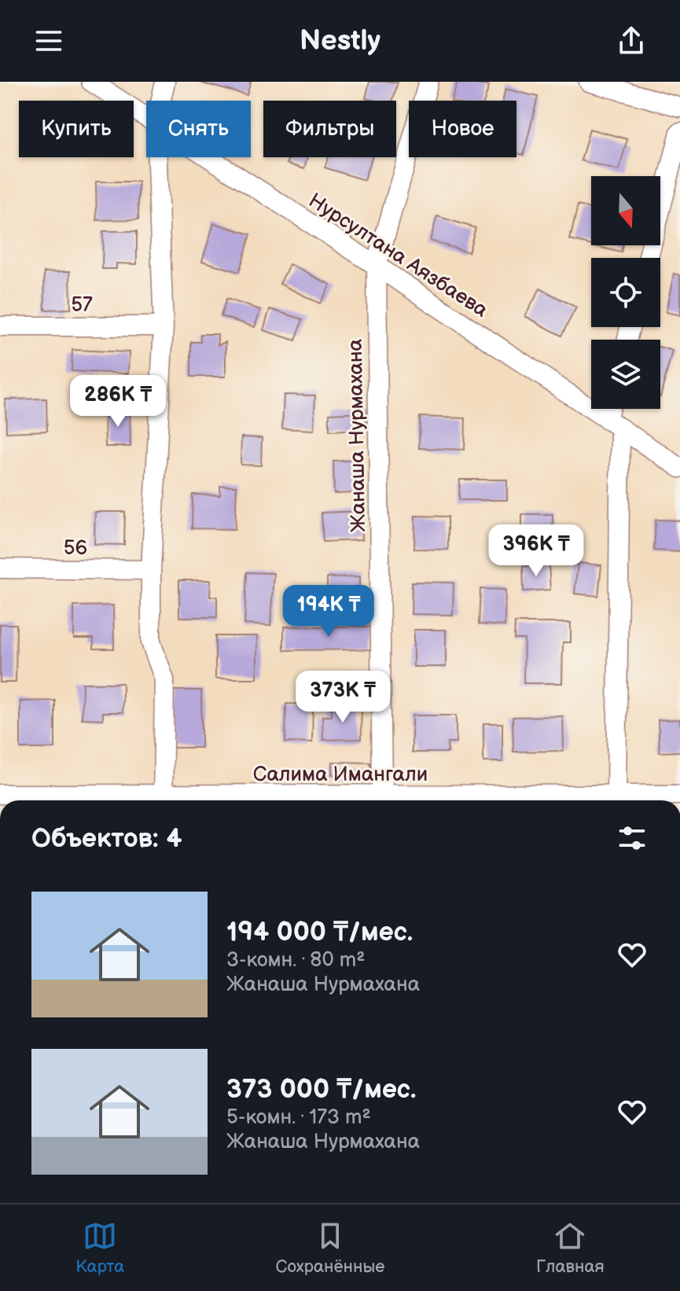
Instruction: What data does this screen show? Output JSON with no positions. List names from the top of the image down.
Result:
{
  "streets": {
    "street": [
      "Нурсултана Аязбаева",
      "57",
      "Жанаша Нурмахана",
      "56",
      "Салима Имангали"
    ]
  },
  "crossings": [
    ["Нурсултана Аязбаева", "Жанаша Нурмахана"],
    ["Жанаша Нурмахана", "Салима Имангали"]
  ],
  "north": "bottom",
  "page": {
    "header": "Nestly",
    "chip": [
      "Купить",
      "Снять",
      "Фильтры",
      "Новое"
    ],
    "price": [
      "286K ₸",
      "396K ₸",
      "194K ₸",
      "373K ₸"
    ],
    "heading": "Объектов: 4",
    "list": [
      {
        "name": "194 000 ₸/мес.",
        "note": "3-комн. · 80 m² · Жанаша Нурмахана"
      },
      {
        "name": "373 000 ₸/мес.",
        "note": "5-комн. · 173 m² · Жанаша Нурмахана"
      }
    ],
    "tabs": ["Карта", "Сохранённые", "Главная"]
  }
}
